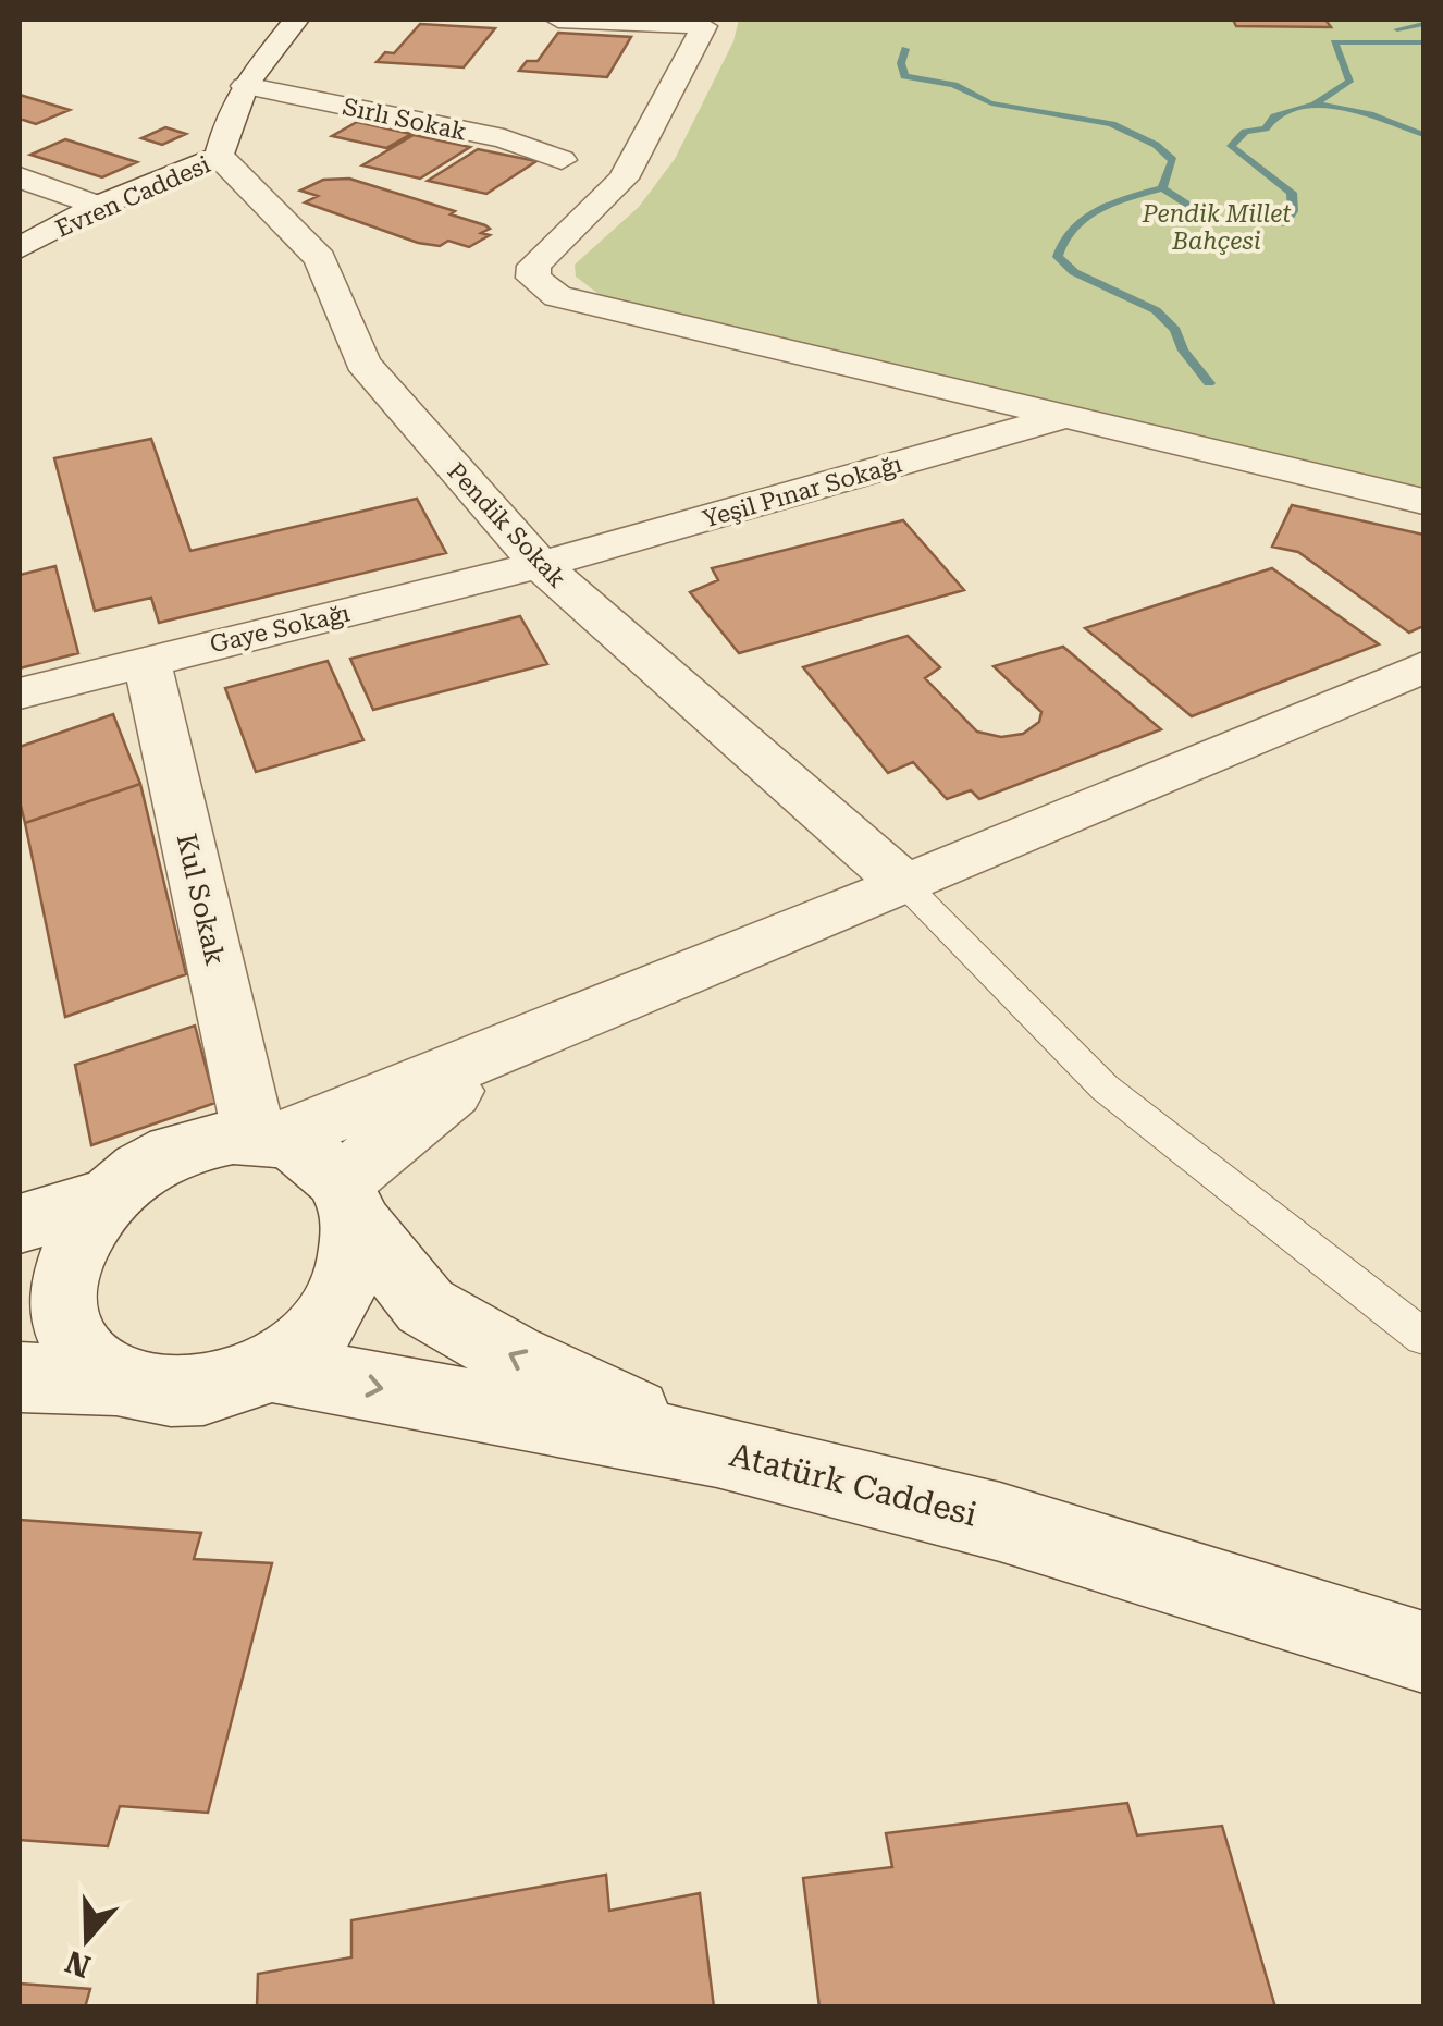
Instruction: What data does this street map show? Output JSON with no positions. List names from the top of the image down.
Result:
{
  "streets": {
    "street": [
      "Sırlı Sokak",
      "Evren Caddesi",
      "Yeşil Pınar Sokağı",
      "Pendik Sokak",
      "Gaye Sokağı",
      "Kul Sokak",
      "Atatürk Caddesi"
    ]
  },
  "crossings": [
    ["Sırlı Sokak", "Evren Caddesi"],
    ["Evren Caddesi", "Pendik Sokak"],
    ["Yeşil Pınar Sokağı", "Pendik Sokak"],
    ["Yeşil Pınar Sokağı", "Gaye Sokağı"],
    ["Pendik Sokak", "Gaye Sokağı"],
    ["Gaye Sokağı", "Kul Sokak"],
    ["Kul Sokak", "Atatürk Caddesi"]
  ],
  "one_way": ["Atatürk Caddesi"],
  "parks": ["Pendik Millet Bahçesi"],
  "north": "bottom"
}
